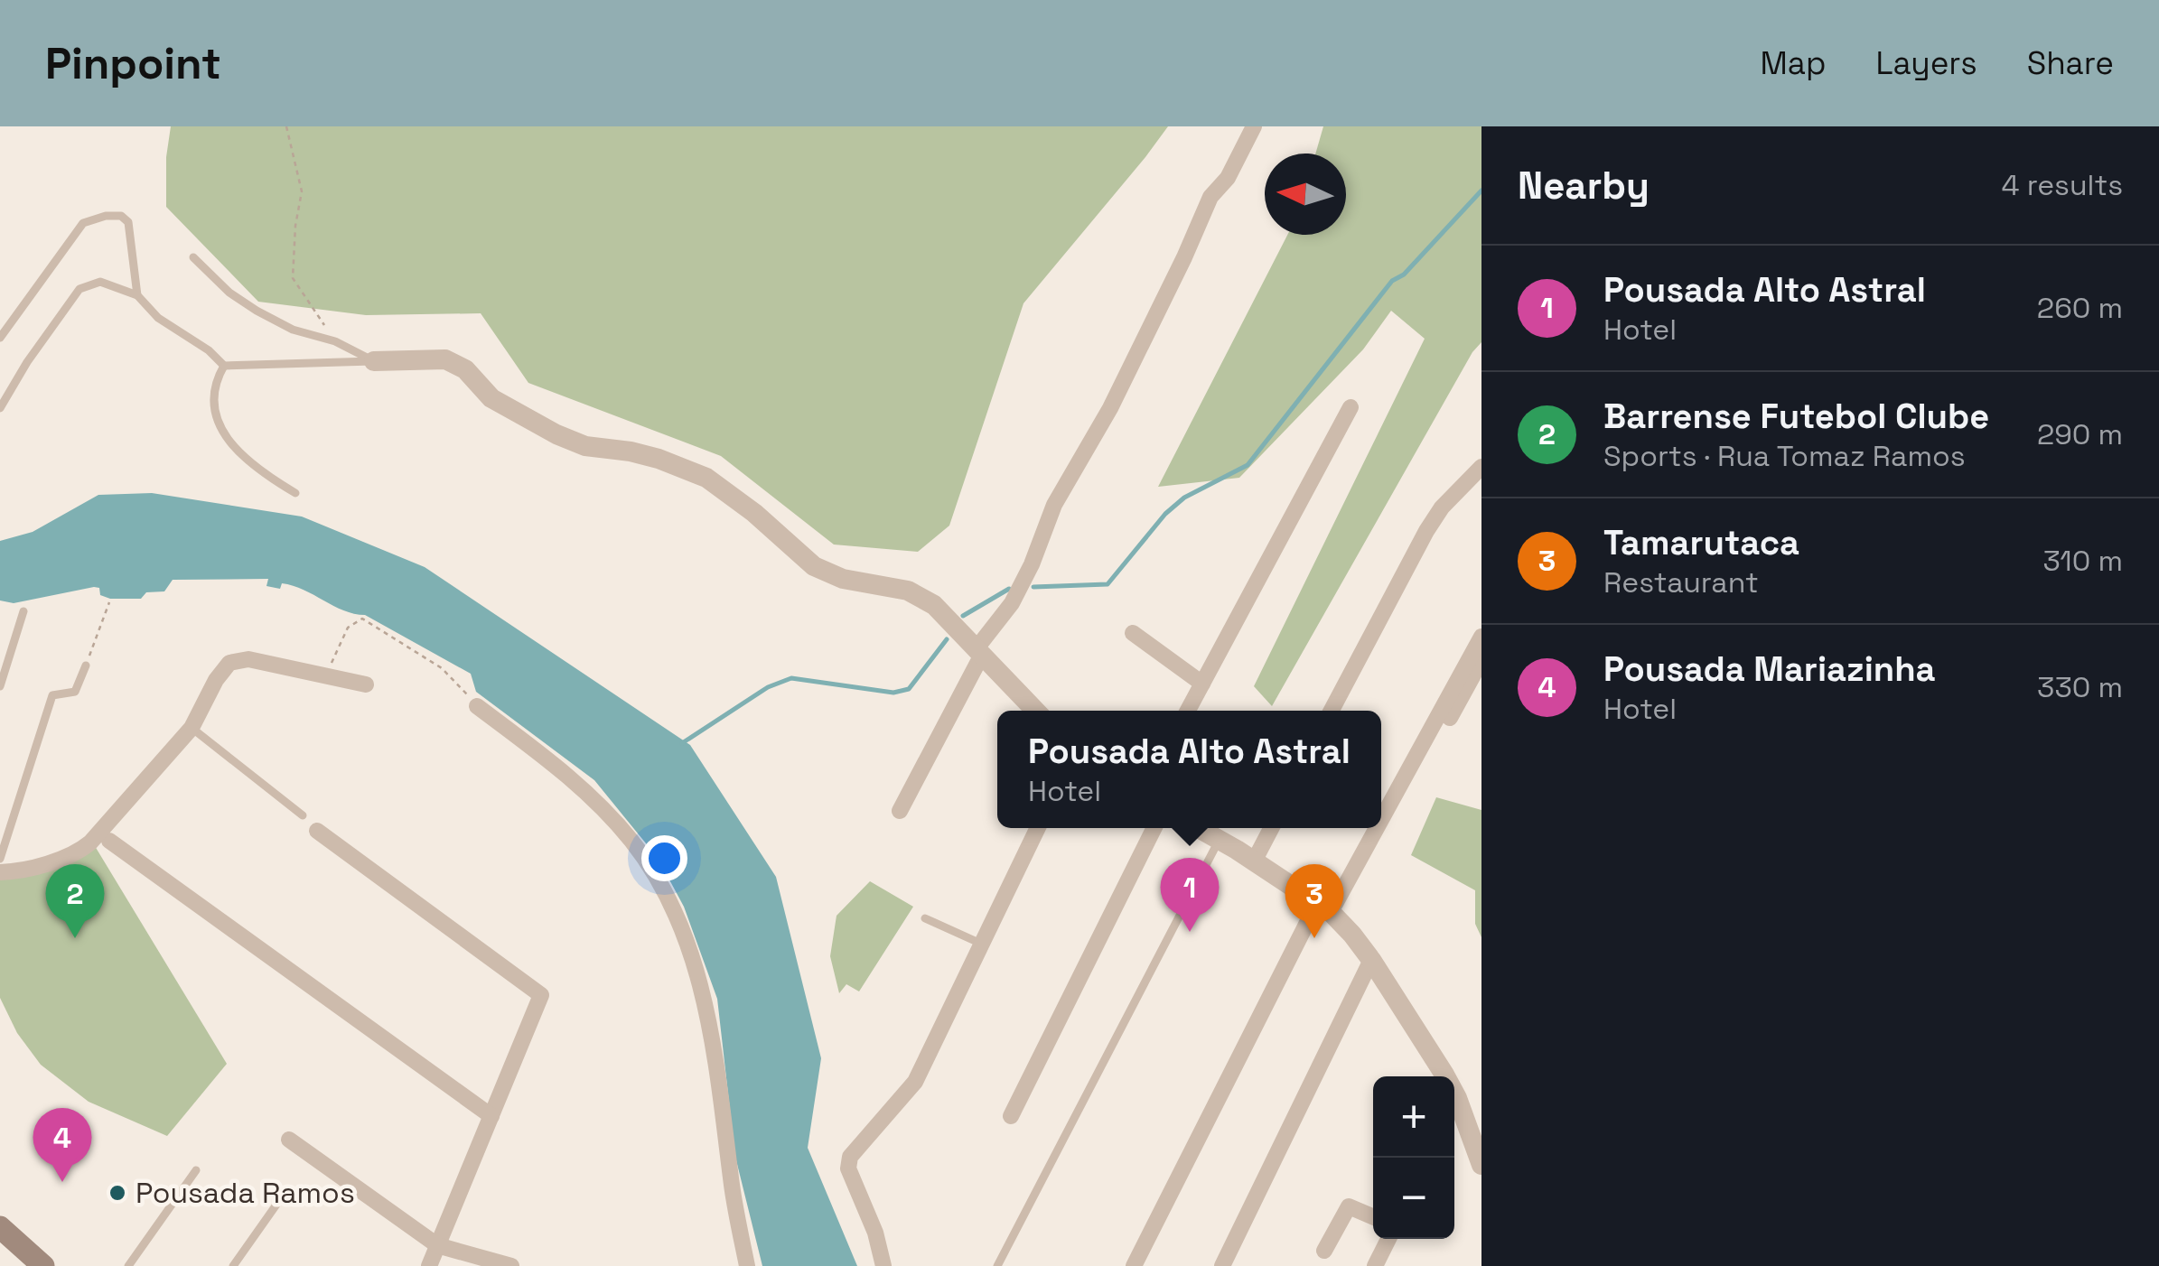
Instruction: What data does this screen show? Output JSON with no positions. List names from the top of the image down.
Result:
{
  "places": ["Pousada Ramos"],
  "north": "left",
  "page": {
    "header": "Pinpoint",
    "nav": ["Map", "Layers", "Share"],
    "heading": ["Nearby", "4 results"],
    "list": [
      {
        "mark": "1",
        "name": "Pousada Alto Astral",
        "note": "Hotel",
        "value": "260 m"
      },
      {
        "mark": "2",
        "name": "Barrense Futebol Clube",
        "note": "Sports · Rua Tomaz Ramos",
        "value": "290 m"
      },
      {
        "mark": "3",
        "name": "Tamarutaca",
        "note": "Restaurant",
        "value": "310 m"
      },
      {
        "mark": "4",
        "name": "Pousada Mariazinha",
        "note": "Hotel",
        "value": "330 m"
      }
    ],
    "popup": ["Pousada Alto Astral", "Hotel"],
    "pins": [
      "1",
      "2",
      "3",
      "4"
    ],
    "map_buttons": ["+", "−"]
  }
}
